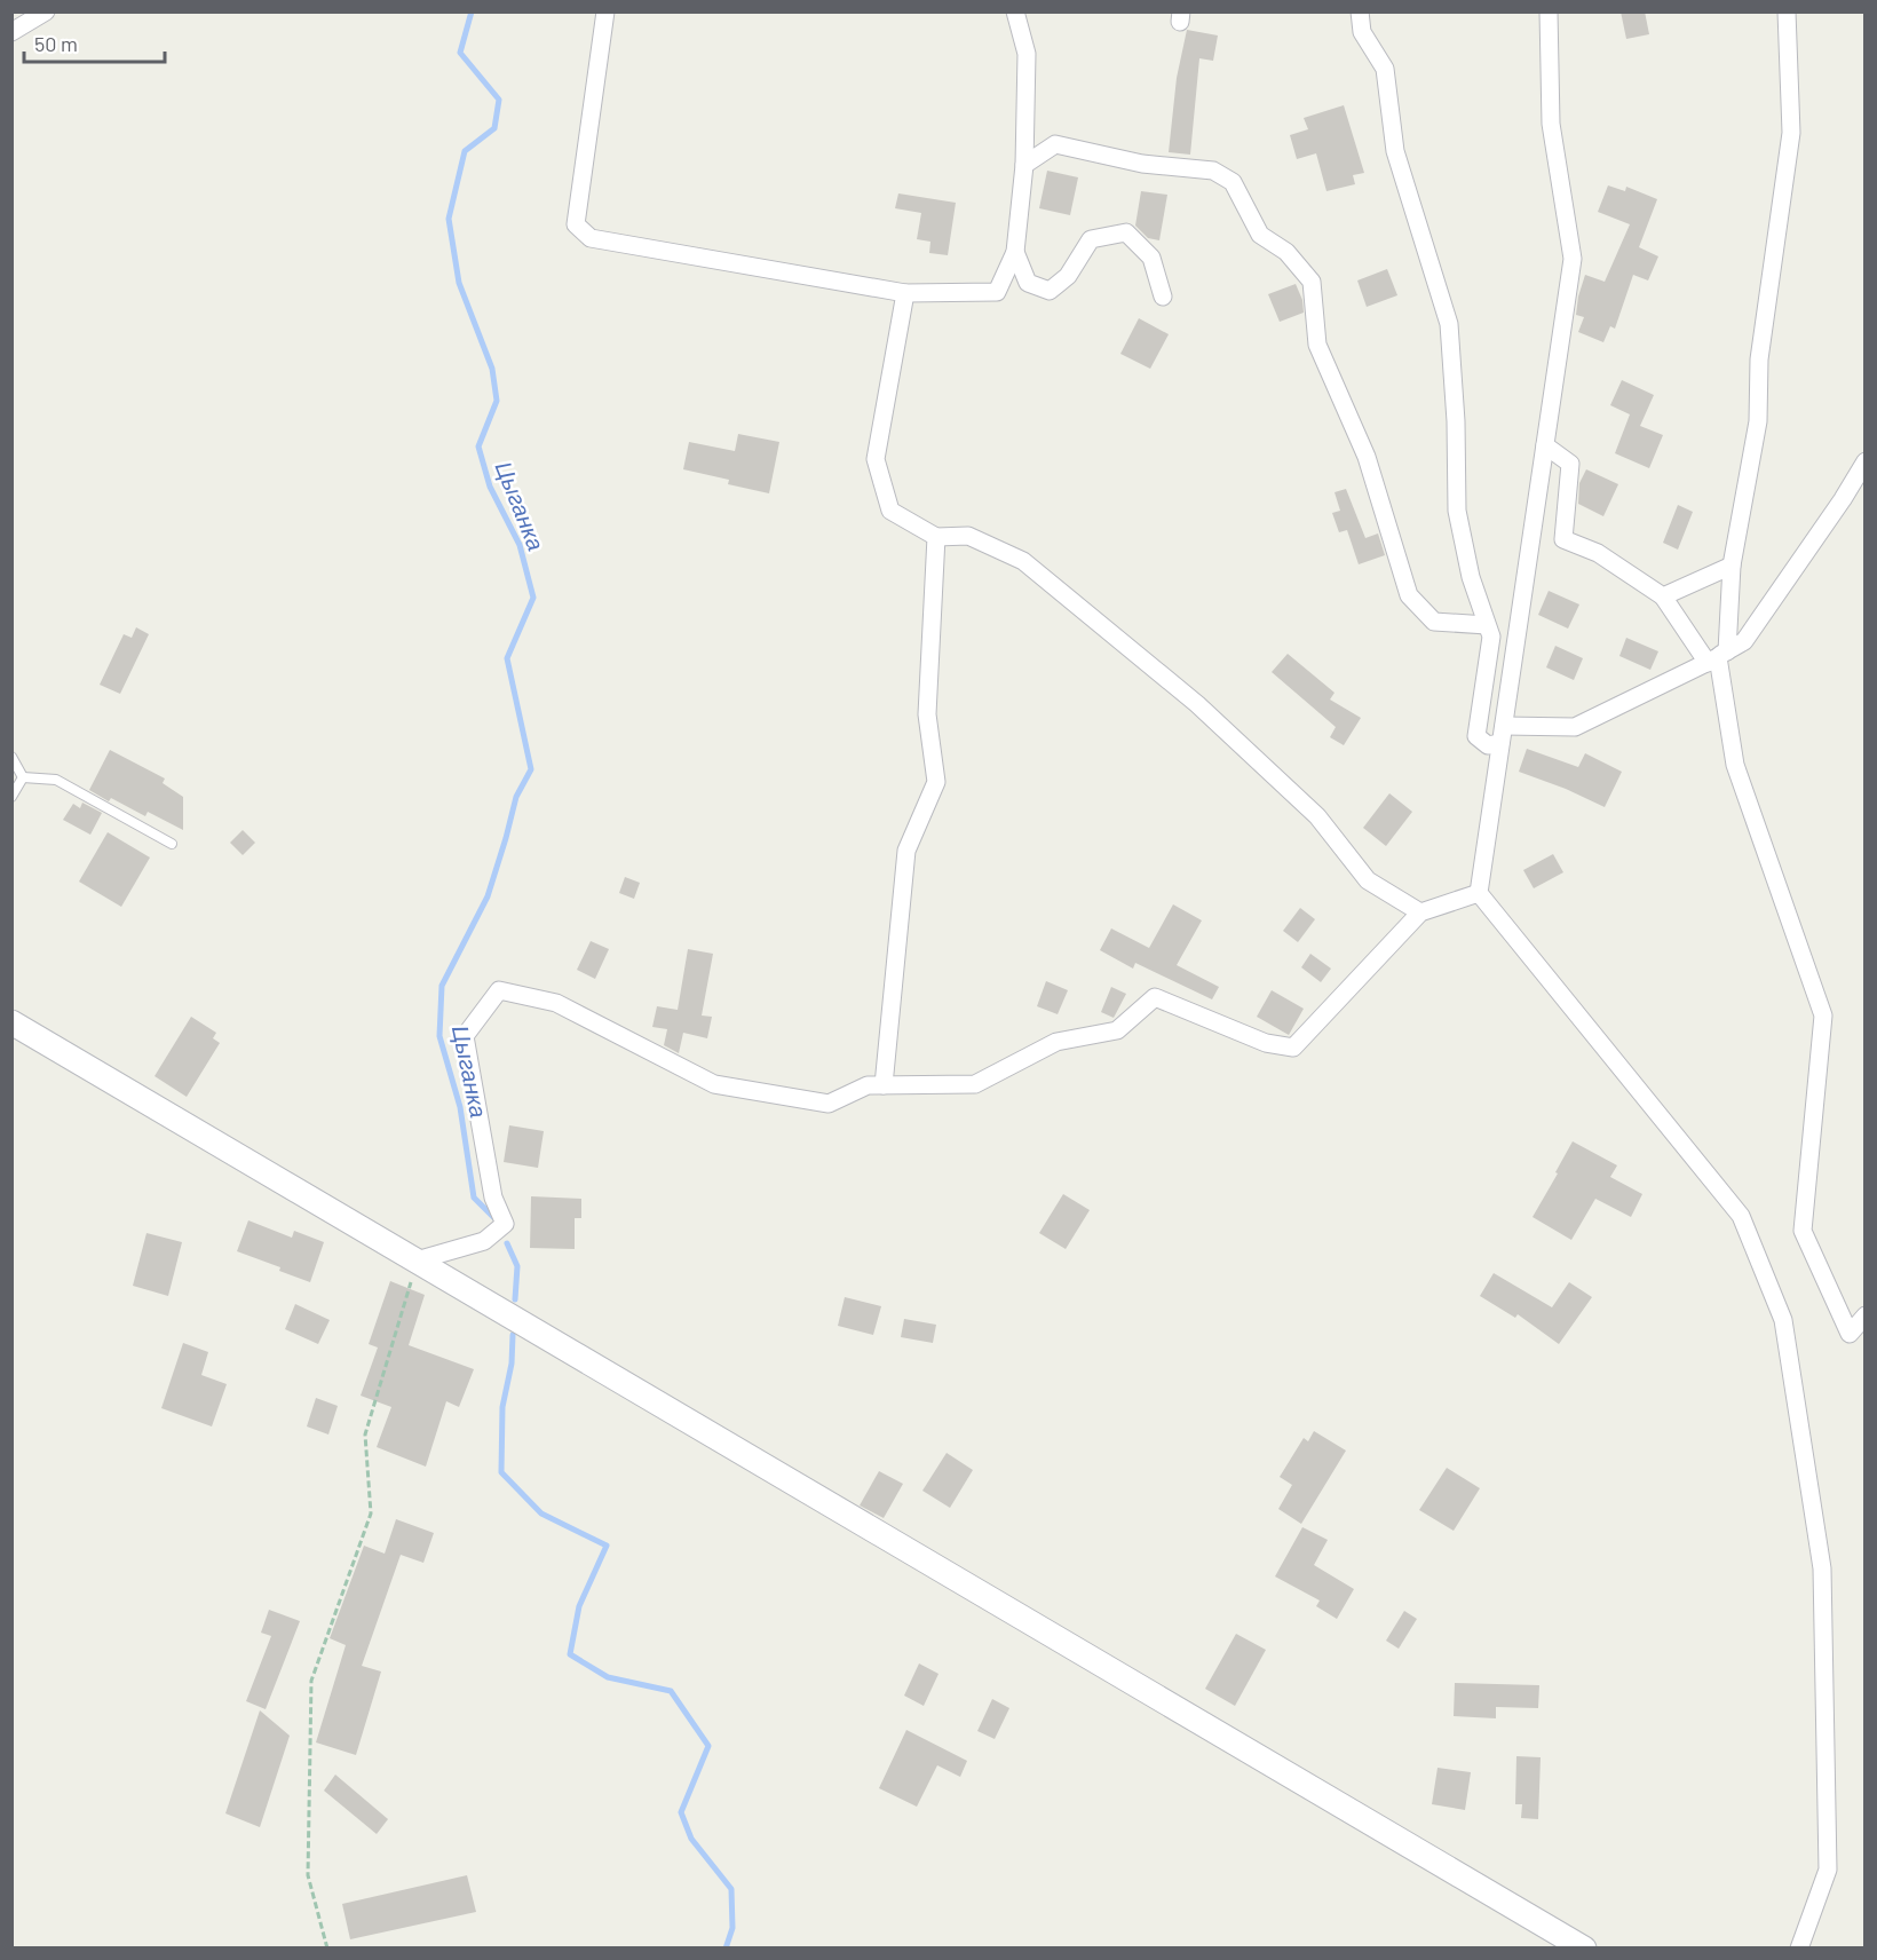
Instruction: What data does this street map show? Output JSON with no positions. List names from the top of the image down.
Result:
{
  "water": ["Цыганка"],
  "scale_bar": "50 m"
}
